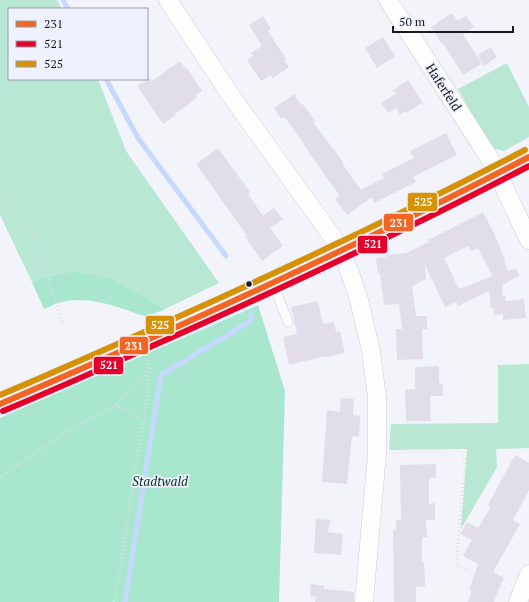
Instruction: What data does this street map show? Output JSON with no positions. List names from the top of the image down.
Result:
{
  "streets": {
    "street": ["Haferfeld"]
  },
  "parks": ["Stadtwald"],
  "lines": ["transit line 525", "transit line 231", "transit line 521"],
  "legend": ["231", "521", "525"],
  "scale_bar": "50 m"
}
